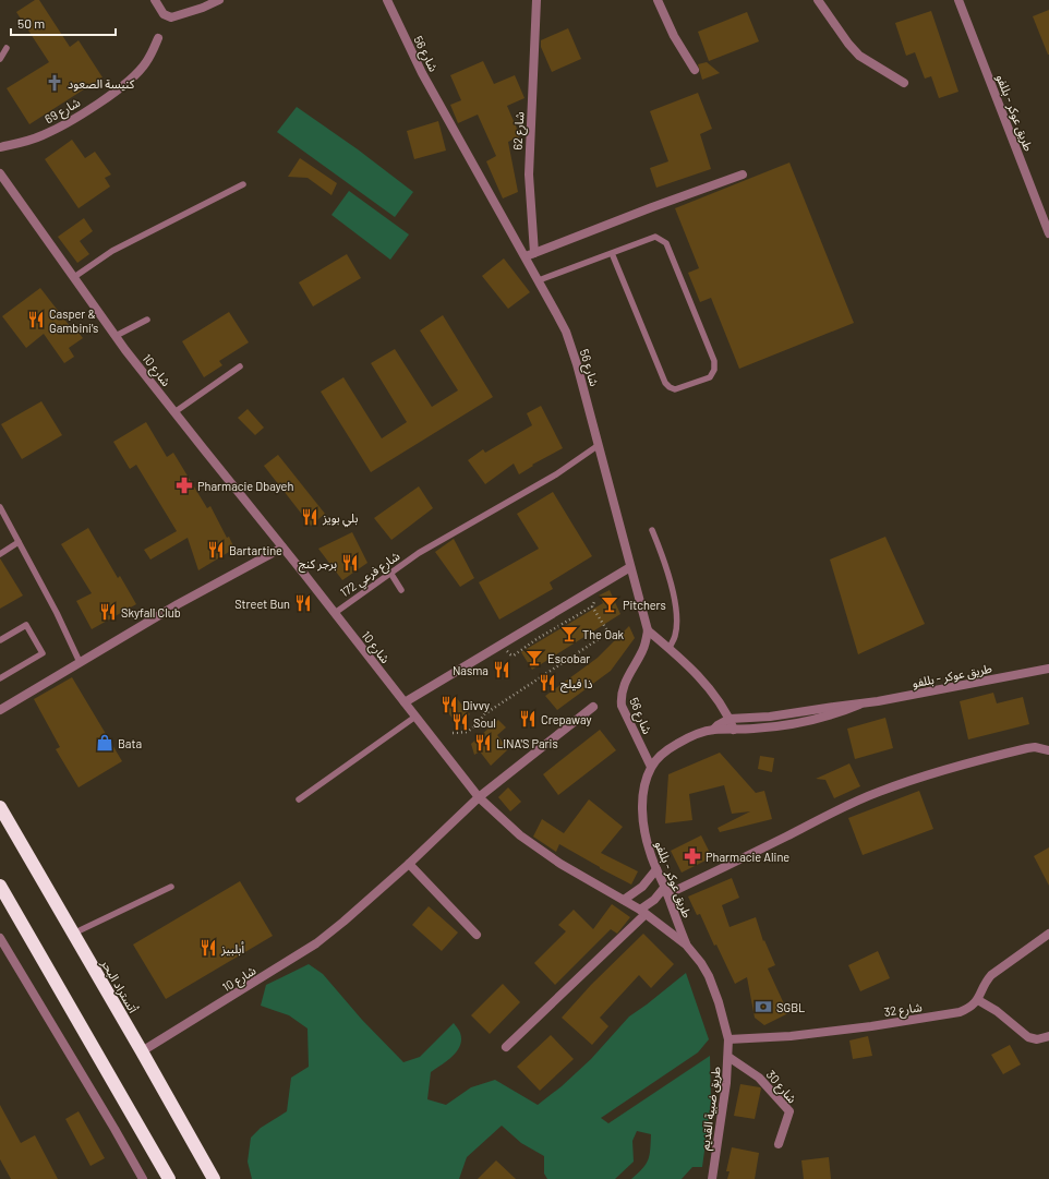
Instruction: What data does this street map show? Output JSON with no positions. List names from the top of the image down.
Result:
{
  "streets": {
    "highway": ["أتستراد البحر"],
    "street": [
      "شارع 56",
      "شارع 69",
      "طريق عوكر - بللفو",
      "شارع 62",
      "شارع 10",
      "شارع 32",
      "شارع 30",
      "طريق ضبية القديم"
    ],
    "lane": ["شارع فرعي 172"]
  },
  "crossings": [
    ["شارع 56", "طريق عوكر - بللفو"],
    ["شارع 56", "شارع 62"],
    ["شارع 56", "شارع فرعي 172"],
    ["طريق عوكر - بللفو", "طريق ضبية القديم"],
    ["شارع 10", "شارع فرعي 172"],
    ["شارع 10", "أتستراد البحر"],
    ["شارع 32", "طريق ضبية القديم"],
    ["شارع 30", "طريق ضبية القديم"]
  ],
  "places": {
    "church": ["كنيسة الصعود"],
    "restaurant": [
      "Casper & Gambini's",
      "بلي بويز",
      "Bartartine",
      "برجر كنج",
      "Street Bun",
      "Skyfall Club",
      "Nasma",
      "ذا فيلج",
      "Divvy",
      "Crepaway",
      "Soul",
      "LINA'S Paris",
      "أبلبيز"
    ],
    "pharmacy": ["Pharmacie Dbayeh", "Pharmacie Aline"],
    "bar": ["Pitchers", "The Oak", "Escobar"],
    "shop": ["Bata"],
    "bank": ["SGBL"]
  },
  "scale_bar": "50 m"
}
